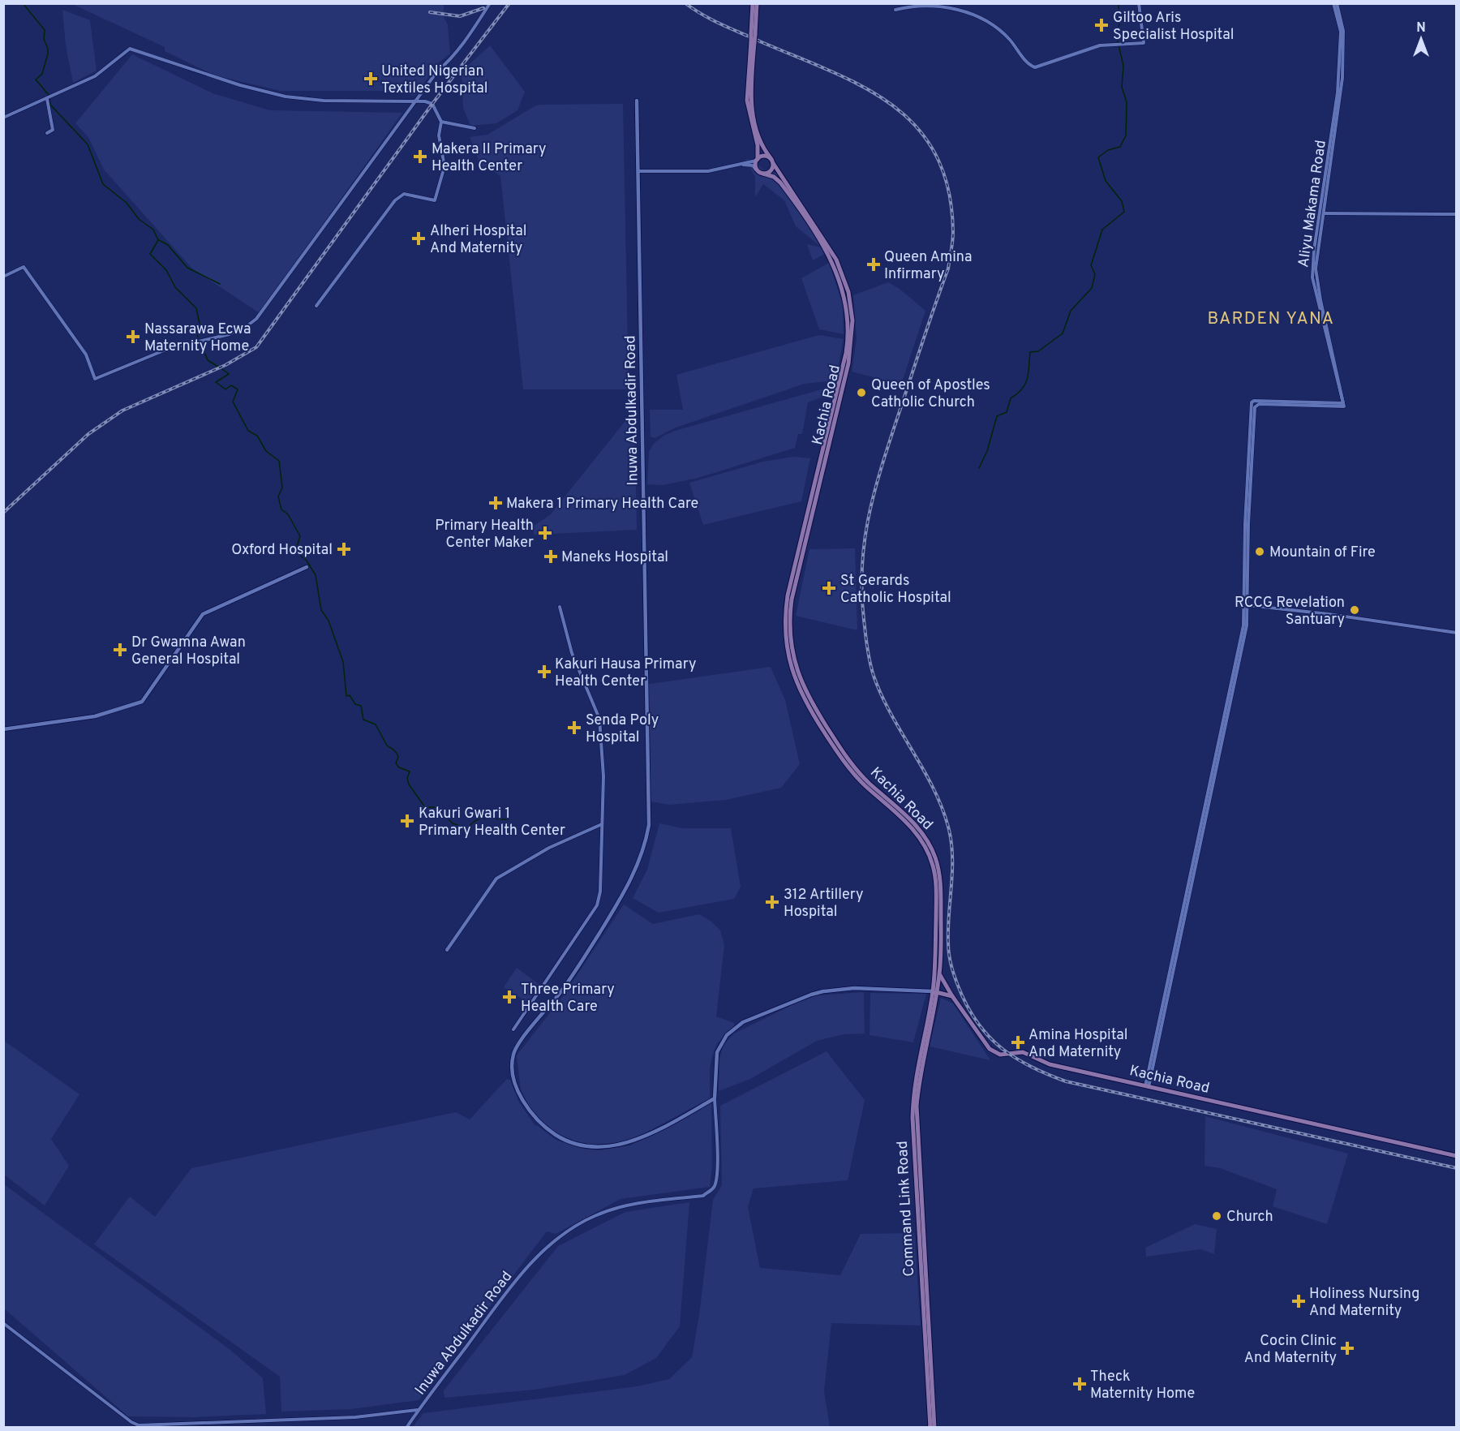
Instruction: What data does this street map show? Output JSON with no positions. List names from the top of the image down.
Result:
{
  "streets": {
    "main road": ["Kachia Road", "Inuwa Abdulkadir Road", "Command Link Road"],
    "street": ["Aliyu Makama Road"]
  },
  "crossings": [
    ["Kachia Road", "Inuwa Abdulkadir Road"],
    ["Kachia Road", "Command Link Road"],
    ["Inuwa Abdulkadir Road", "Command Link Road"]
  ],
  "districts": ["BARDEN YANA"],
  "places": {
    "health": [
      "Giltoo Aris Specialist Hospital",
      "United Nigerian Textiles Hospital",
      "Makera II Primary Health Center",
      "Alheri Hospital And Maternity",
      "Queen Amina Infirmary",
      "Nassarawa Ecwa Maternity Home",
      "Makera 1 Primary Health Care",
      "Primary Health Center Maker",
      "Oxford Hospital",
      "Maneks Hospital",
      "St Gerards Catholic Hospital",
      "Dr Gwamna Awan General Hospital",
      "Kakuri Hausa Primary Health Center",
      "Senda Poly Hospital",
      "Kakuri Gwari 1 Primary Health Center",
      "312 Artillery Hospital",
      "Three Primary Health Care",
      "Amina Hospital And Maternity",
      "Holiness Nursing And Maternity",
      "Cocin Clinic And Maternity",
      "Theck Maternity Home"
    ],
    "other": [
      "Queen of Apostles Catholic Church",
      "Mountain of Fire",
      "RCCG Revelation Santuary",
      "Church"
    ]
  },
  "north": "top"
}
